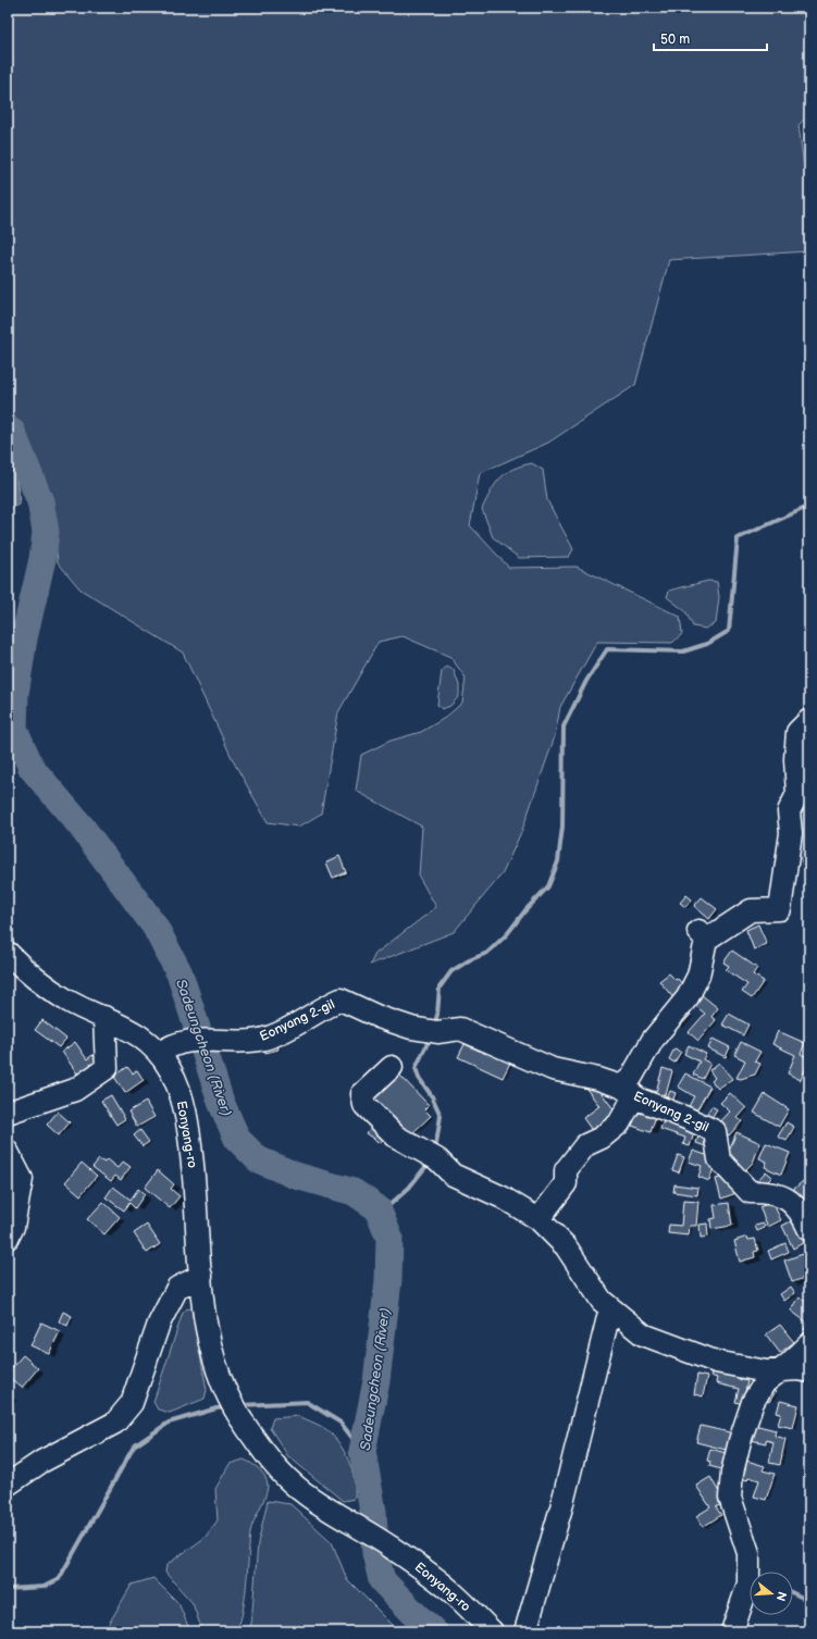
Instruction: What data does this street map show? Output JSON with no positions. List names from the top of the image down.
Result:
{
  "streets": {
    "street": ["Eonyang 2-gil", "Eonyang-ro"]
  },
  "crossings": [
    ["Eonyang 2-gil", "Eonyang-ro"]
  ],
  "water": ["Sadeungcheon (River)"],
  "scale_bar": "50 m",
  "north": "right"
}
